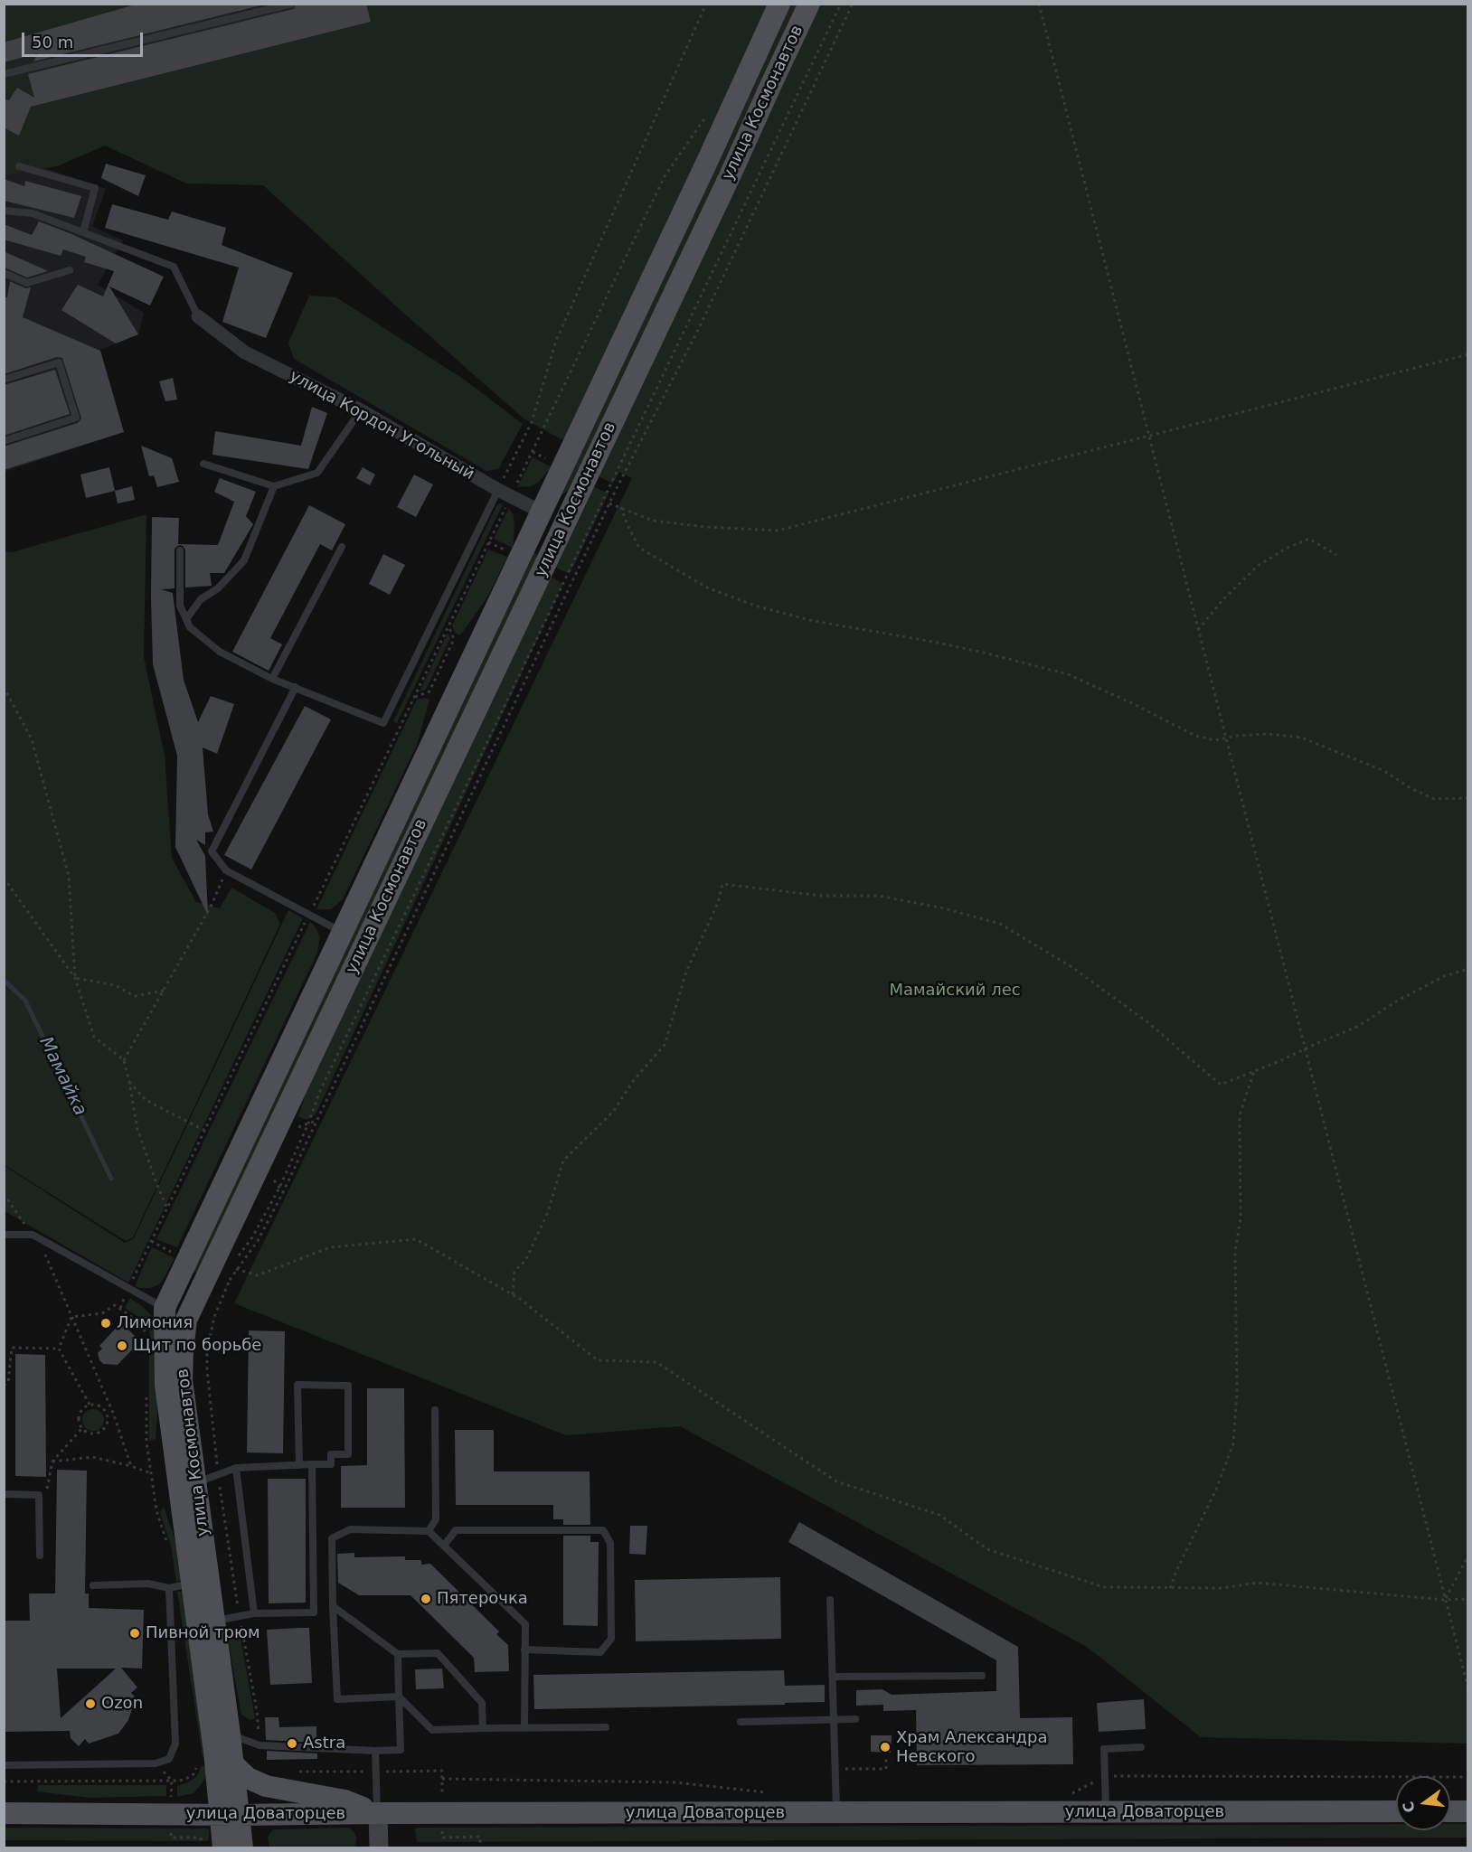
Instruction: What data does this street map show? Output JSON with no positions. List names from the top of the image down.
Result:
{
  "streets": {
    "main road": ["улица Космонавтов", "улица Доваторцев"],
    "street": ["улица Кордон Угольный"]
  },
  "crossings": [
    ["улица Космонавтов", "улица Кордон Угольный"]
  ],
  "water": ["Мамайка"],
  "parks": ["Мамайский лес"],
  "places": [
    "Лимония",
    "Щит по борьбе",
    "Пятерочка",
    "Пивной трюм",
    "Ozon",
    "Astra",
    "Храм Александра Невского"
  ],
  "scale_bar": "50 m",
  "north": "left"
}
